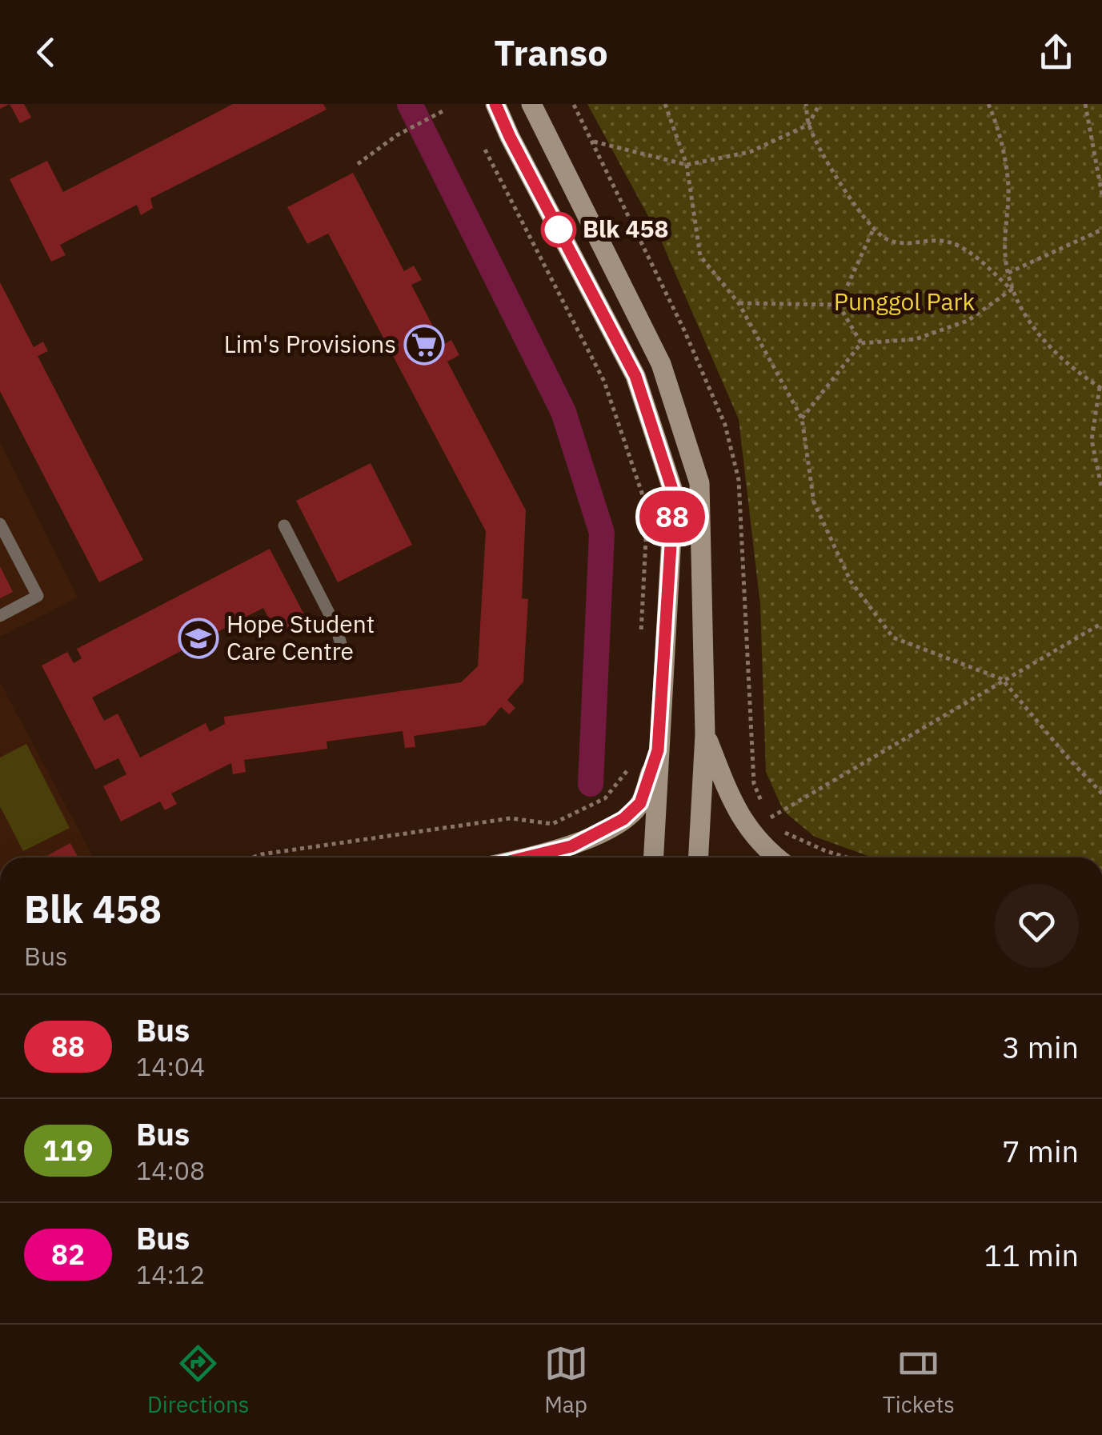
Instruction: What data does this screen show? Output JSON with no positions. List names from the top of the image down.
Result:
{
  "parks": ["Punggol Park"],
  "places": {
    "other": ["Blk 458"],
    "supermarket": ["Lim's Provisions"],
    "school or university": ["Hope Student Care Centre"]
  },
  "lines": ["bus line 88"],
  "page": {
    "header": "Transo",
    "on_map": "88",
    "heading": ["Blk 458", "Bus"],
    "list": [
      {
        "mark": "88",
        "name": "Bus",
        "note": "14:04",
        "value": "3 min"
      },
      {
        "mark": "119",
        "name": "Bus",
        "note": "14:08",
        "value": "7 min"
      },
      {
        "mark": "82",
        "name": "Bus",
        "note": "14:12",
        "value": "11 min"
      }
    ],
    "tabs": ["Directions", "Map", "Tickets"]
  }
}
